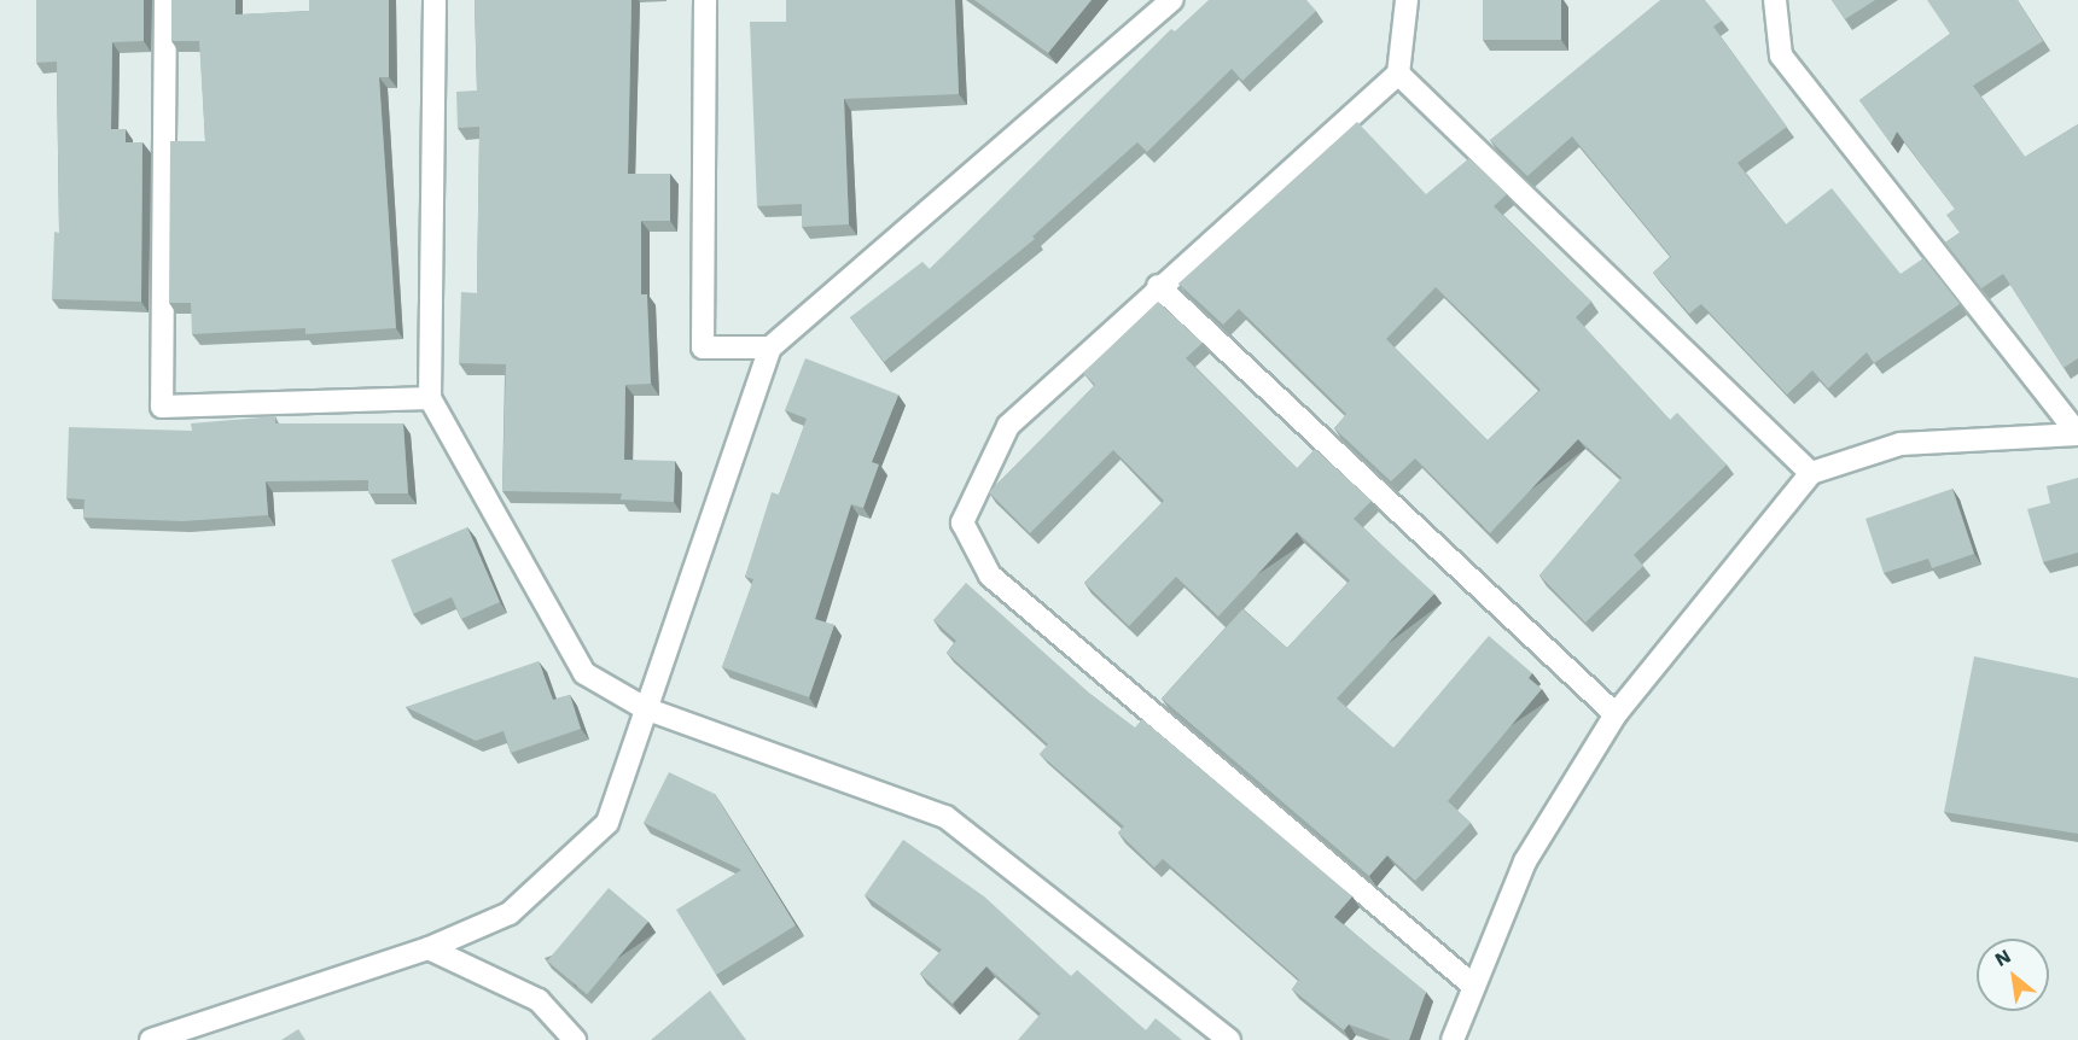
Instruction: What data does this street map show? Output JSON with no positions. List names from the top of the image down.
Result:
{
  "north": "top left"
}
